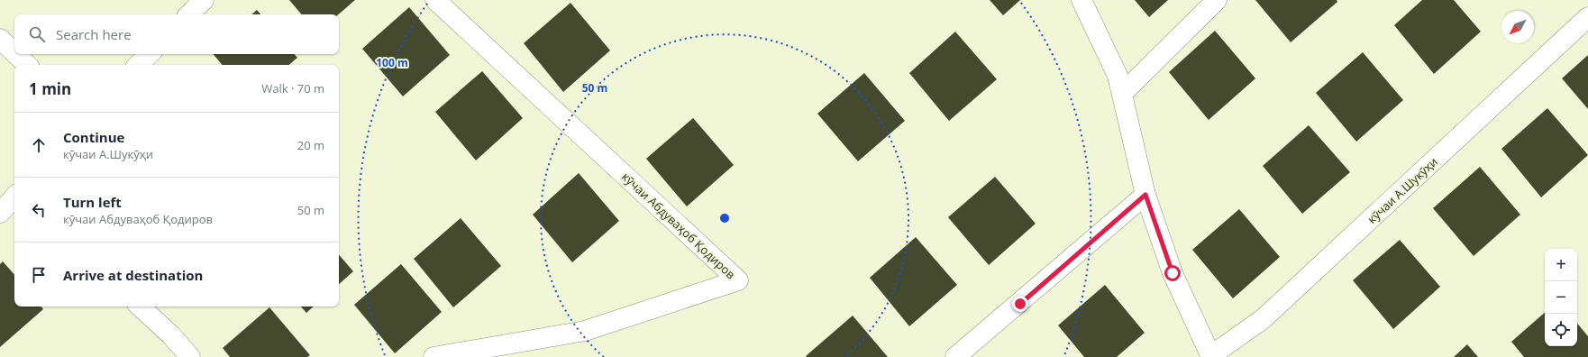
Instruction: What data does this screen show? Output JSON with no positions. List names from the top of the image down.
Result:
{
  "streets": {
    "street": ["кӯчаи А.Шукӯҳи", "кӯчаи Абдуваҳоб Қодиров"]
  },
  "north": "bottom left",
  "page": {
    "search": "Search here",
    "heading": ["1 min", "Walk · 70 m"],
    "list": [
      ["Continue", "кӯчаи А.Шукӯҳи", "20 m"],
      ["Turn left", "кӯчаи Абдуваҳоб Қодиров", "50 m"],
      "Arrive at destination"
    ],
    "map_buttons": ["+", "−"]
  },
  "rings": ["100 m", "50 m"]
}
